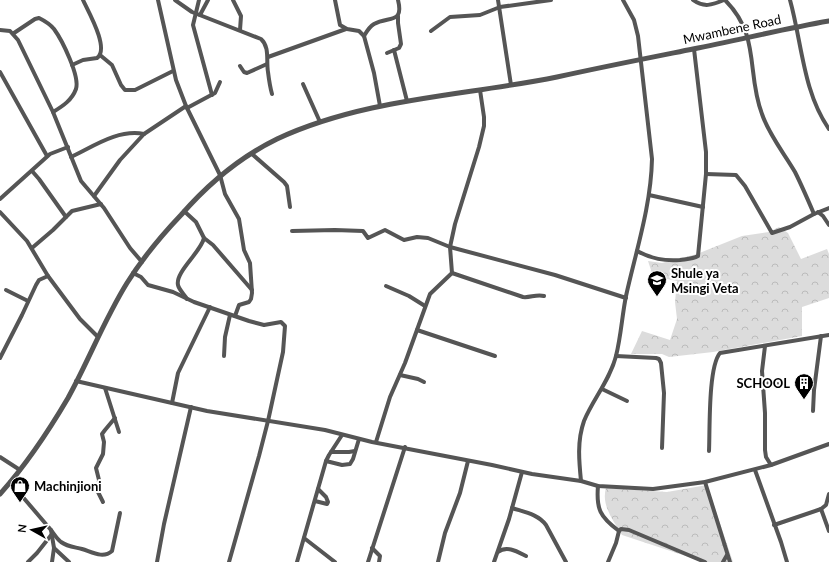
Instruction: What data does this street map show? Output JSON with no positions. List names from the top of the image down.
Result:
{
  "streets": {
    "street": ["Mwambene Road"]
  },
  "places": {
    "school or university": ["Shule ya Msingi Veta"],
    "building": ["SCHOOL"],
    "shop": ["Machinjioni"]
  },
  "north": "left"
}
